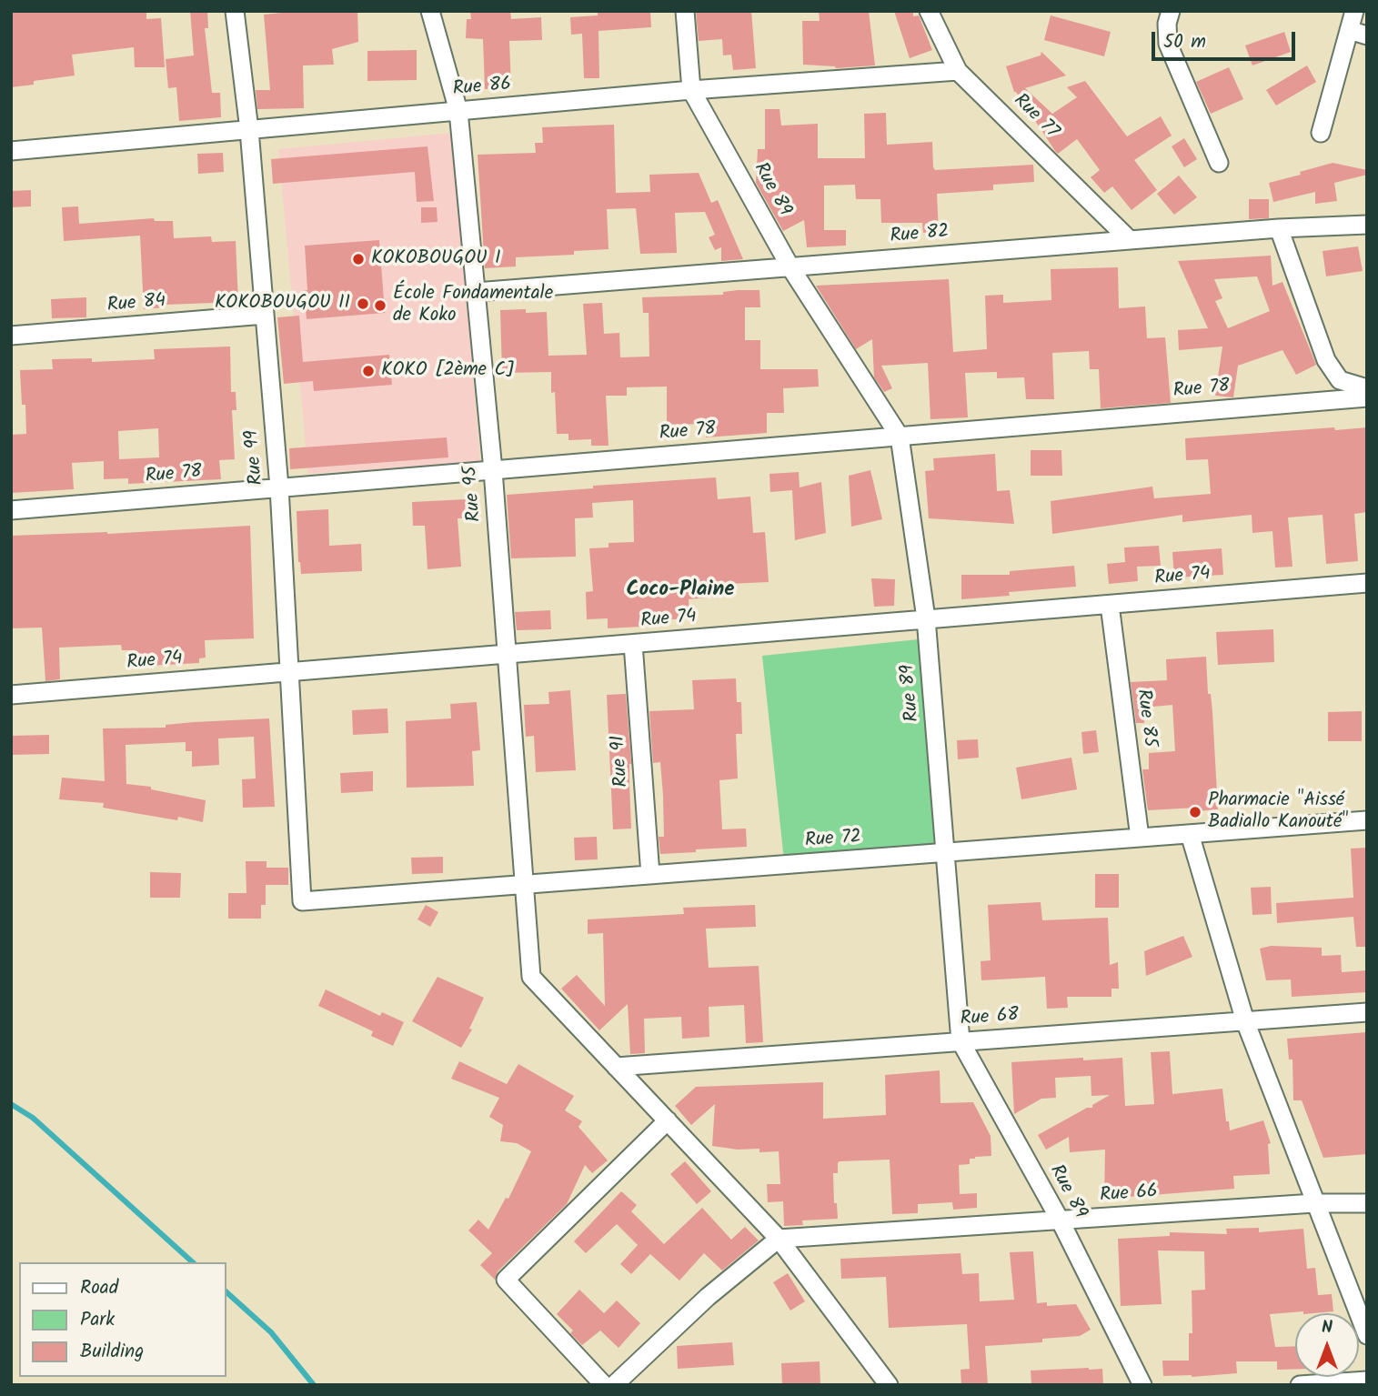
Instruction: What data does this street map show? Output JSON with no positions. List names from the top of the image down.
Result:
{
  "streets": {
    "street": [
      "Rue 86",
      "Rue 77",
      "Rue 89",
      "Rue 82",
      "Rue 84",
      "Rue 78",
      "Rue 99",
      "Rue 95",
      "Rue 74",
      "Rue 85",
      "Rue 91",
      "Rue 72",
      "Rue 68",
      "Rue 66"
    ]
  },
  "crossings": [
    ["Rue 86", "Rue 77"],
    ["Rue 86", "Rue 89"],
    ["Rue 86", "Rue 99"],
    ["Rue 86", "Rue 95"],
    ["Rue 77", "Rue 82"],
    ["Rue 89", "Rue 82"],
    ["Rue 89", "Rue 78"],
    ["Rue 89", "Rue 74"],
    ["Rue 89", "Rue 72"],
    ["Rue 89", "Rue 68"],
    ["Rue 89", "Rue 66"],
    ["Rue 82", "Rue 95"],
    ["Rue 84", "Rue 99"],
    ["Rue 78", "Rue 99"],
    ["Rue 78", "Rue 95"],
    ["Rue 99", "Rue 74"],
    ["Rue 99", "Rue 72"],
    ["Rue 95", "Rue 74"],
    ["Rue 95", "Rue 72"],
    ["Rue 95", "Rue 68"],
    ["Rue 74", "Rue 85"],
    ["Rue 74", "Rue 91"],
    ["Rue 85", "Rue 72"],
    ["Rue 91", "Rue 72"]
  ],
  "districts": ["Coco-Plaine"],
  "places": [
    "KOKOBOUGOU I",
    "KOKOBOUGOU II",
    "École Fondamentale de Koko",
    "KOKO [2ème C]",
    "Pharmacie \"Aissé Badiallo Kanouté\""
  ],
  "legend": ["Road", "Park", "Building"],
  "scale_bar": "50 m",
  "north": "top"
}
